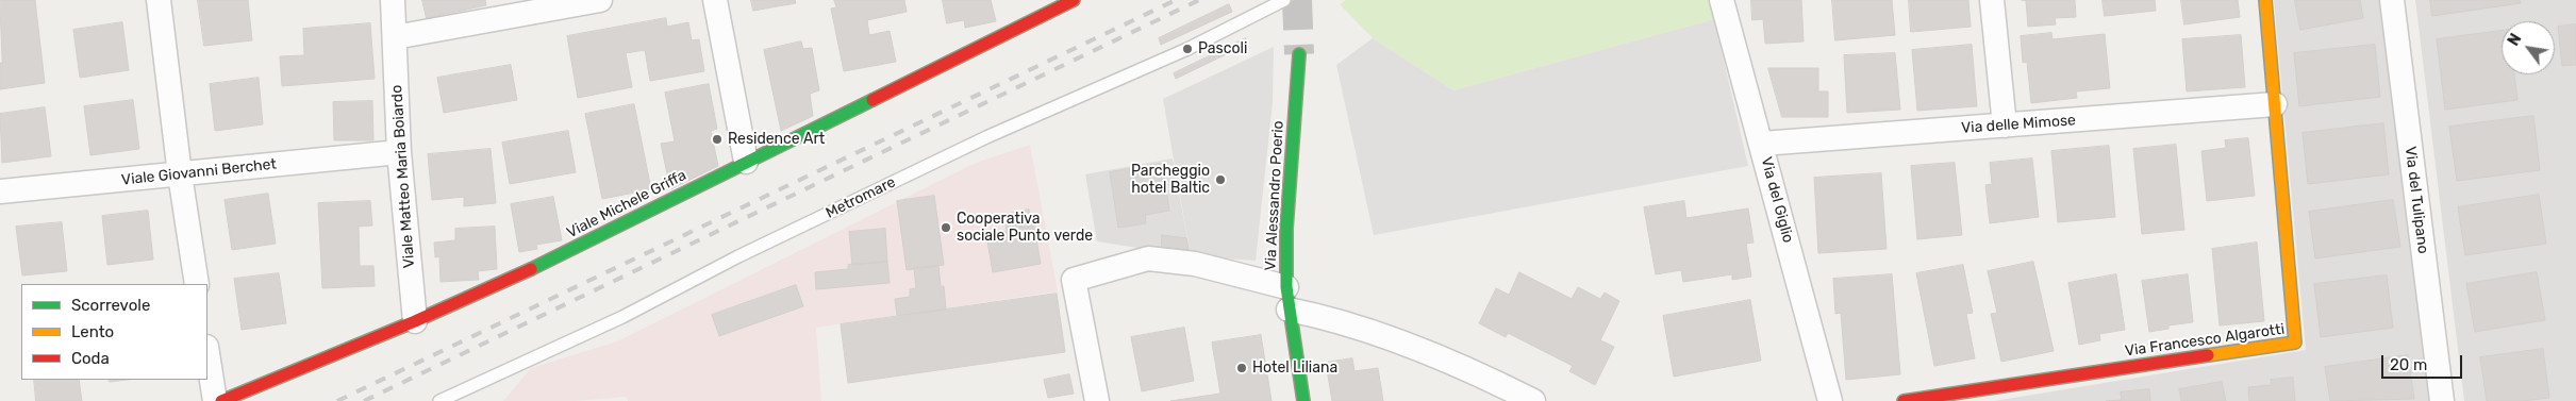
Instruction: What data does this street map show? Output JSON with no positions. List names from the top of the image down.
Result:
{
  "streets": {
    "street": [
      "Via delle Mimose",
      "Viale Giovanni Berchet",
      "Viale Matteo Maria Boiardo",
      "Via Alessandro Poerio",
      "Via del Giglio",
      "Via del Tulipano",
      "Viale Michele Griffa",
      "Via Francesco Algarotti"
    ],
    "lane": ["Metromare"]
  },
  "crossings": [
    ["Via delle Mimose", "Via del Giglio"],
    ["Via delle Mimose", "Via Francesco Algarotti"],
    ["Viale Giovanni Berchet", "Viale Matteo Maria Boiardo"],
    ["Viale Matteo Maria Boiardo", "Viale Michele Griffa"]
  ],
  "places": [
    "Pascoli",
    "Residence Art",
    "Parcheggio hotel Baltic",
    "Cooperativa sociale Punto verde",
    "Hotel Liliana"
  ],
  "legend": ["Scorrevole", "Lento", "Coda"],
  "scale_bar": "20 m",
  "north": "top left"
}
